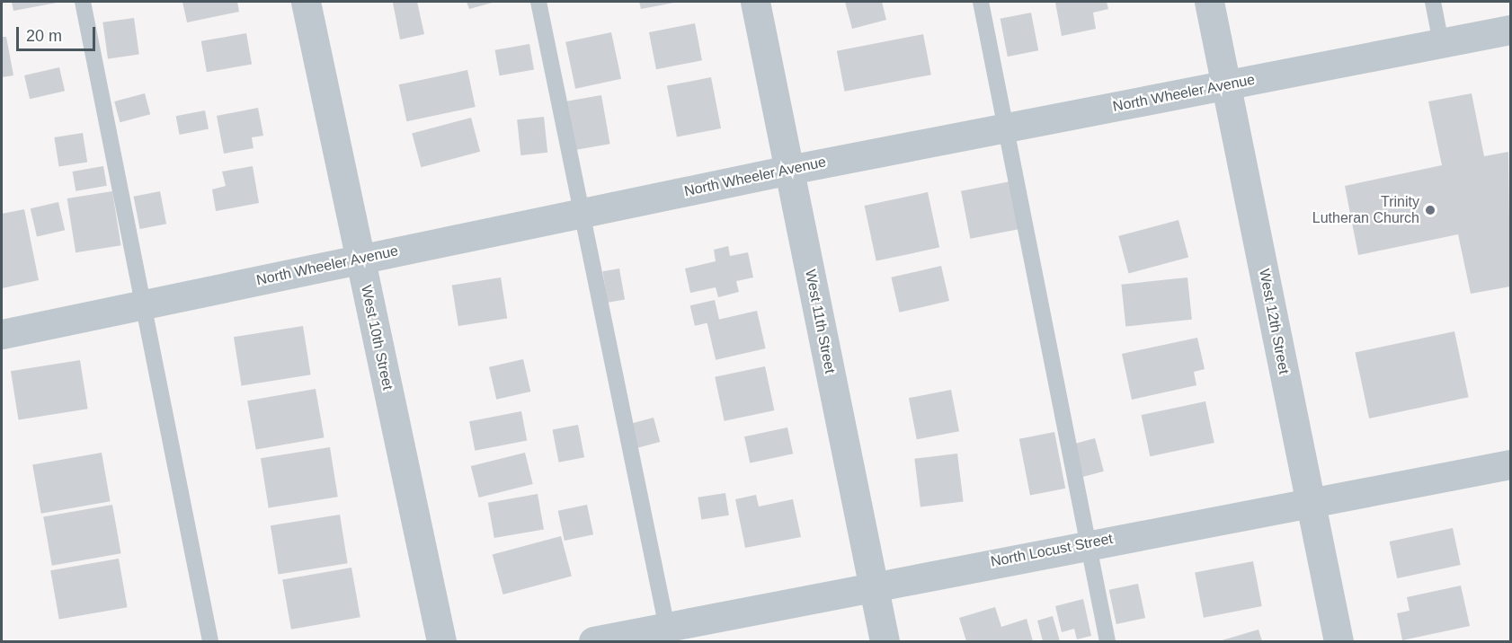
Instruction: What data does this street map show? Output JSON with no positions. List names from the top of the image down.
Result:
{
  "streets": {
    "street": [
      "North Wheeler Avenue",
      "West 11th Street",
      "West 12th Street",
      "West 10th Street",
      "North Locust Street"
    ]
  },
  "crossings": [
    ["North Wheeler Avenue", "West 11th Street"],
    ["North Wheeler Avenue", "West 12th Street"],
    ["North Wheeler Avenue", "West 10th Street"],
    ["West 11th Street", "North Locust Street"],
    ["West 12th Street", "North Locust Street"]
  ],
  "places": ["Trinity Lutheran Church"],
  "scale_bar": "20 m"
}
